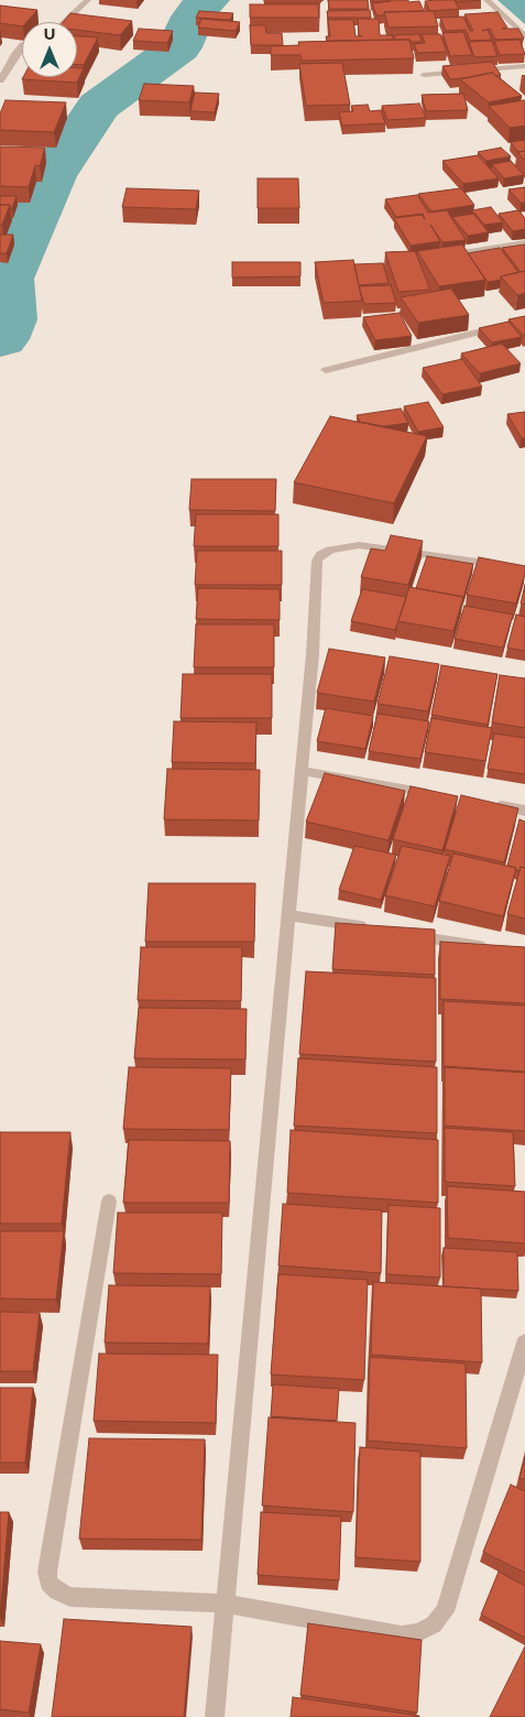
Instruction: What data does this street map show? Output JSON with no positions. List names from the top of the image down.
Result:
{
  "north": "top"
}
